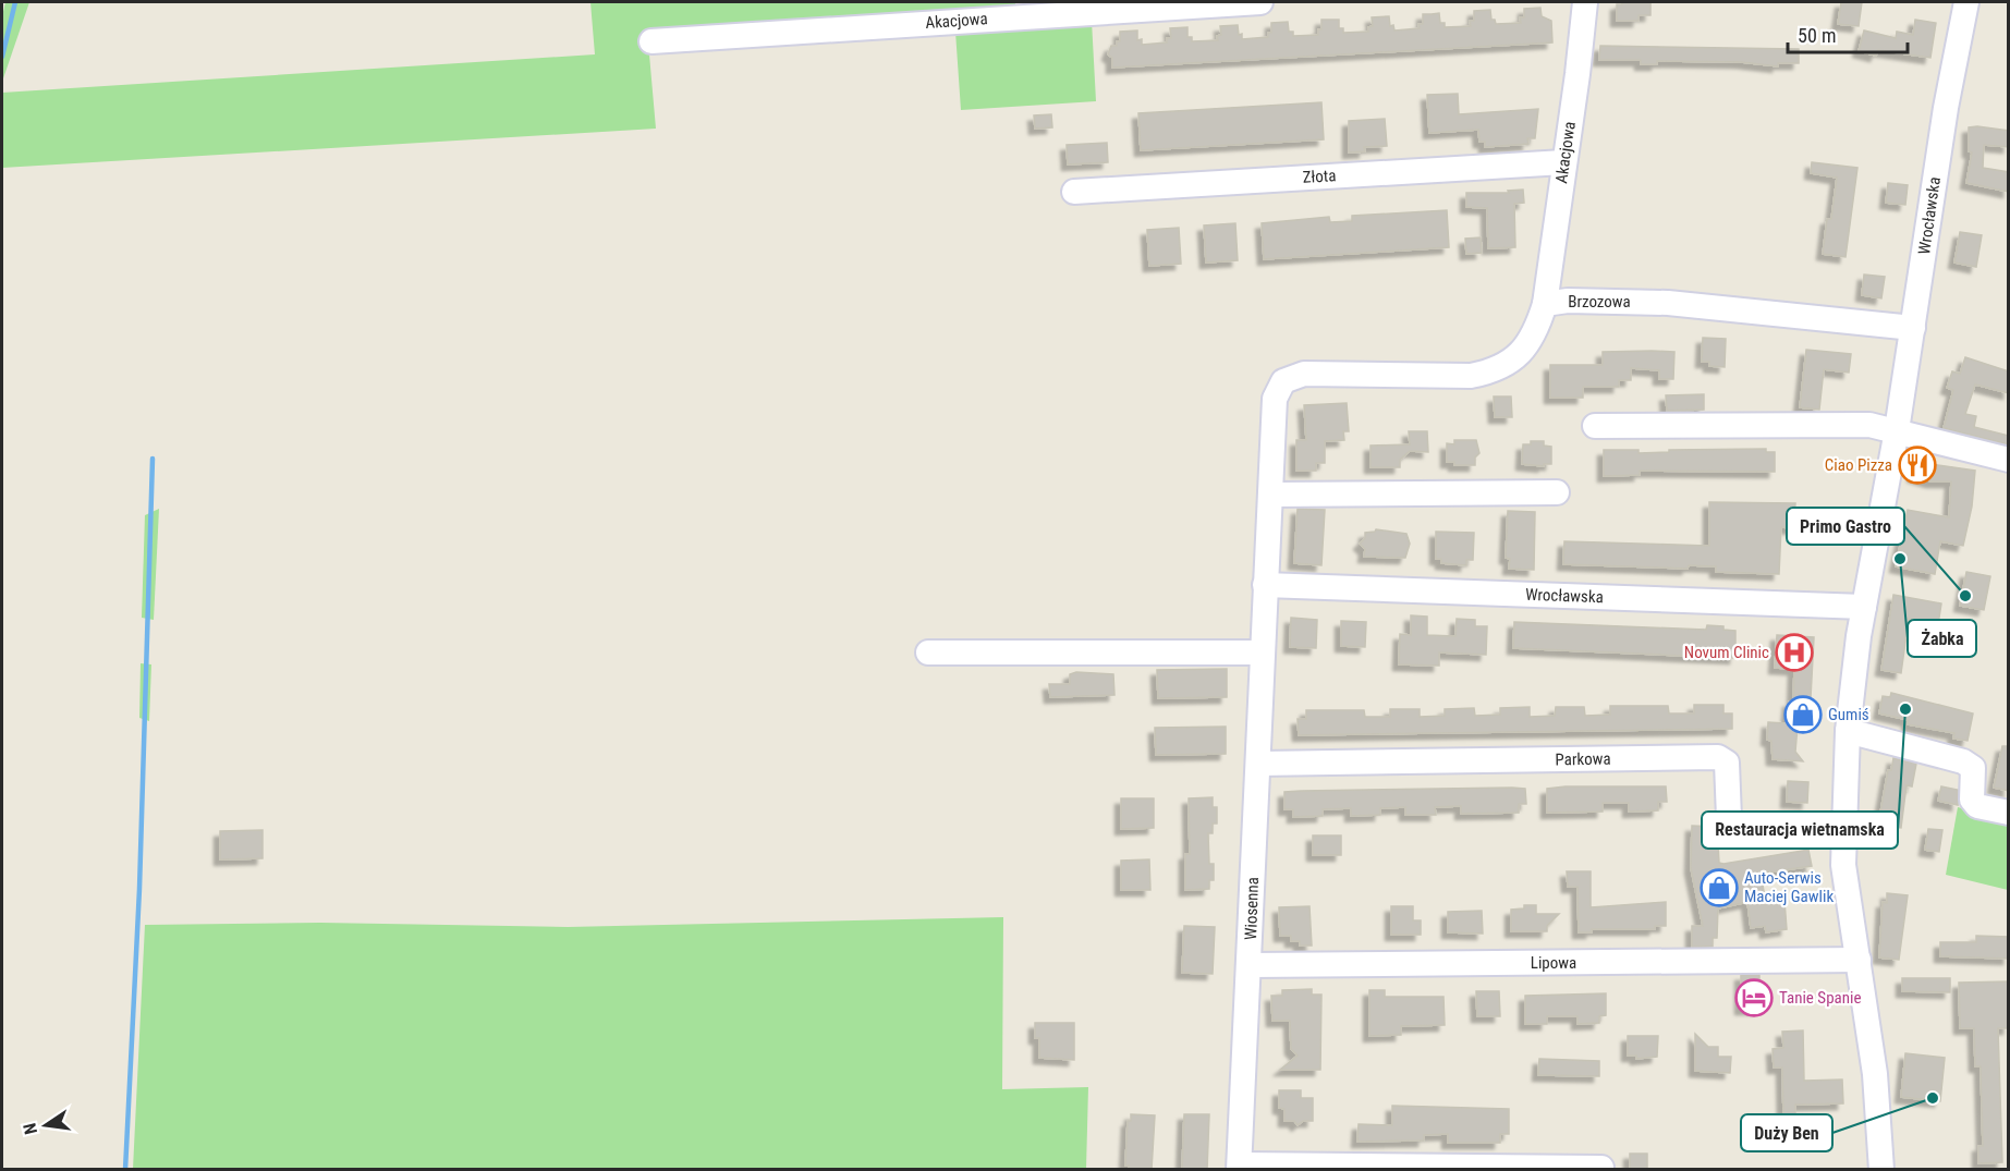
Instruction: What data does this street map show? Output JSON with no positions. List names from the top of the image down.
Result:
{
  "streets": {
    "street": [
      "Akacjowa",
      "Złota",
      "Wrocławska",
      "Brzozowa",
      "Parkowa",
      "Wiosenna",
      "Lipowa"
    ]
  },
  "crossings": [
    ["Akacjowa", "Złota"],
    ["Akacjowa", "Brzozowa"],
    ["Wrocławska", "Brzozowa"],
    ["Wrocławska", "Parkowa"],
    ["Wrocławska", "Wiosenna"],
    ["Wrocławska", "Lipowa"],
    ["Brzozowa", "Wiosenna"],
    ["Parkowa", "Wiosenna"],
    ["Wiosenna", "Lipowa"]
  ],
  "places": {
    "restaurant": ["Ciao Pizza"],
    "other": [
      "Żabka",
      "Primo Gastro",
      "Restauracja wietnamska",
      "Duży Ben"
    ],
    "hospital": ["Novum Clinic"],
    "shop": ["Gumiś", "Auto-Serwis Maciej Gawlik"],
    "hotel": ["Tanie Spanie"]
  },
  "scale_bar": "50 m",
  "north": "left"
}
